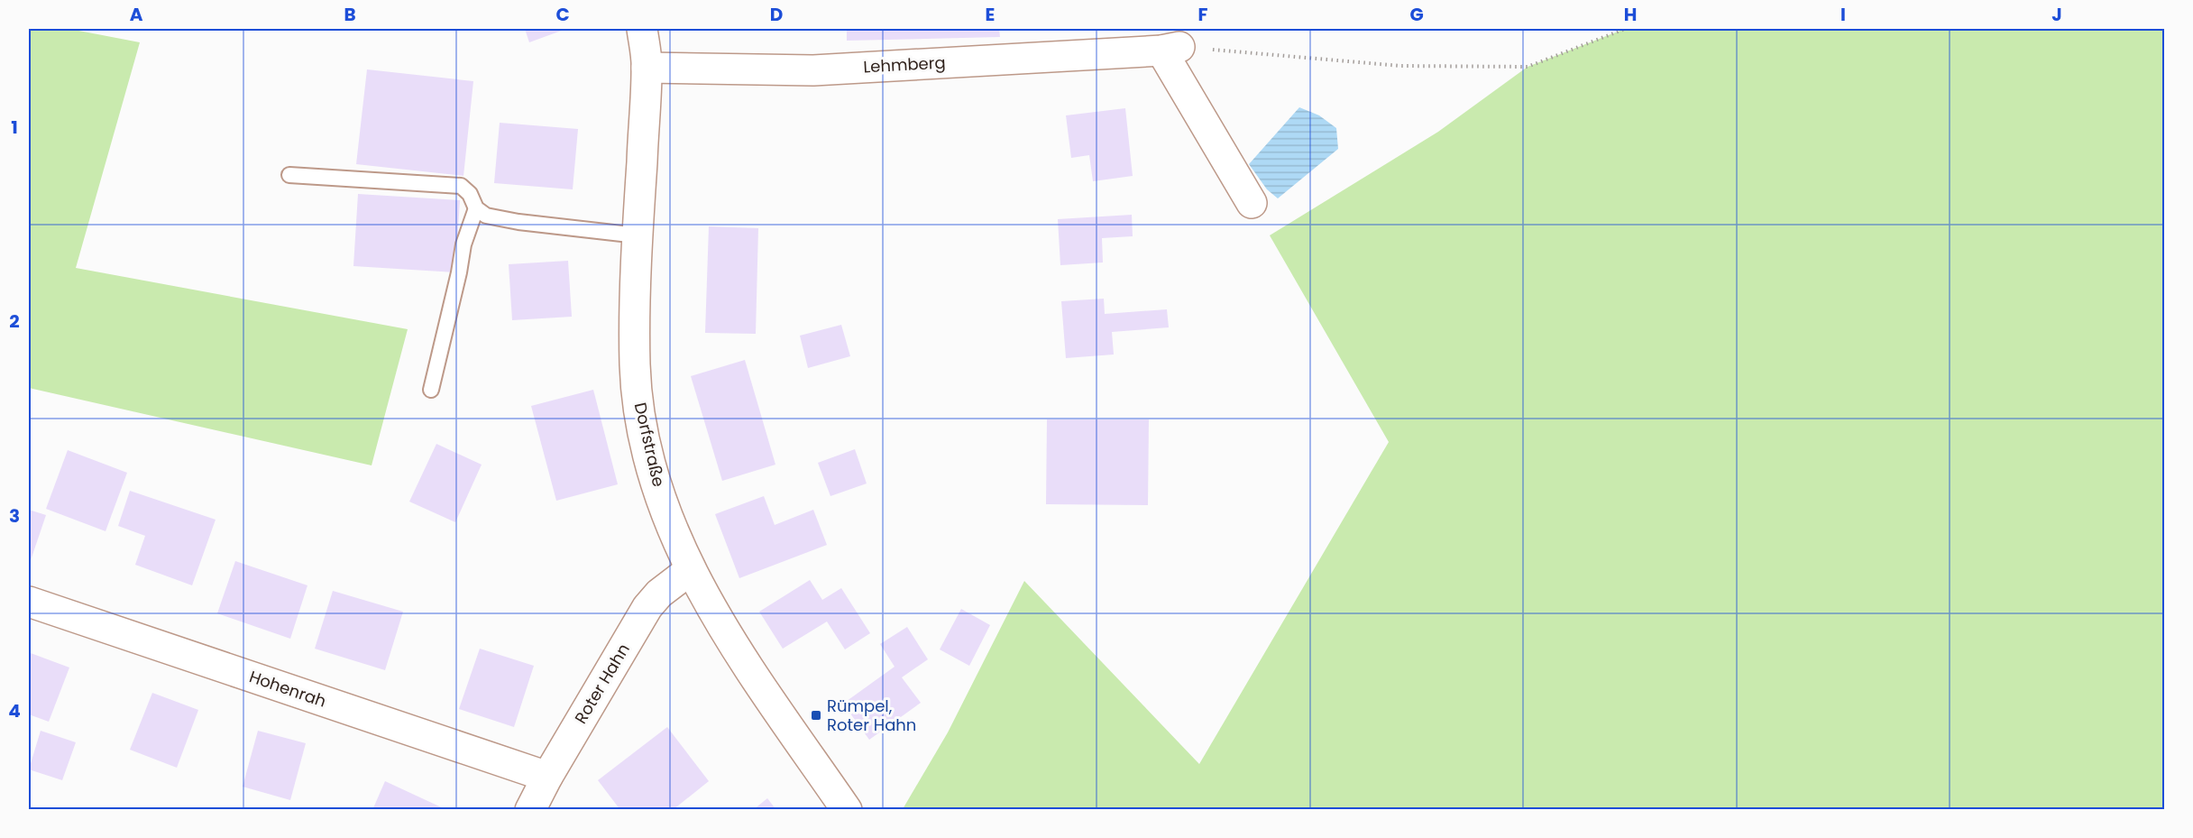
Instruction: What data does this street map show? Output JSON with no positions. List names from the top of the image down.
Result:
{
  "streets": {
    "street": [
      "Lehmberg",
      "Dorfstraße",
      "Roter Hahn",
      "Hohenrah"
    ]
  },
  "crossings": [
    ["Lehmberg", "Dorfstraße"],
    ["Dorfstraße", "Roter Hahn"],
    ["Roter Hahn", "Hohenrah"]
  ],
  "places": {
    "transit": ["Rümpel, Roter Hahn"]
  },
  "grid": {
    "columns": [
      "A",
      "B",
      "C",
      "D",
      "E",
      "F",
      "G",
      "H",
      "I",
      "J"
    ],
    "rows": [
      "1",
      "2",
      "3",
      "4"
    ]
  }
}
